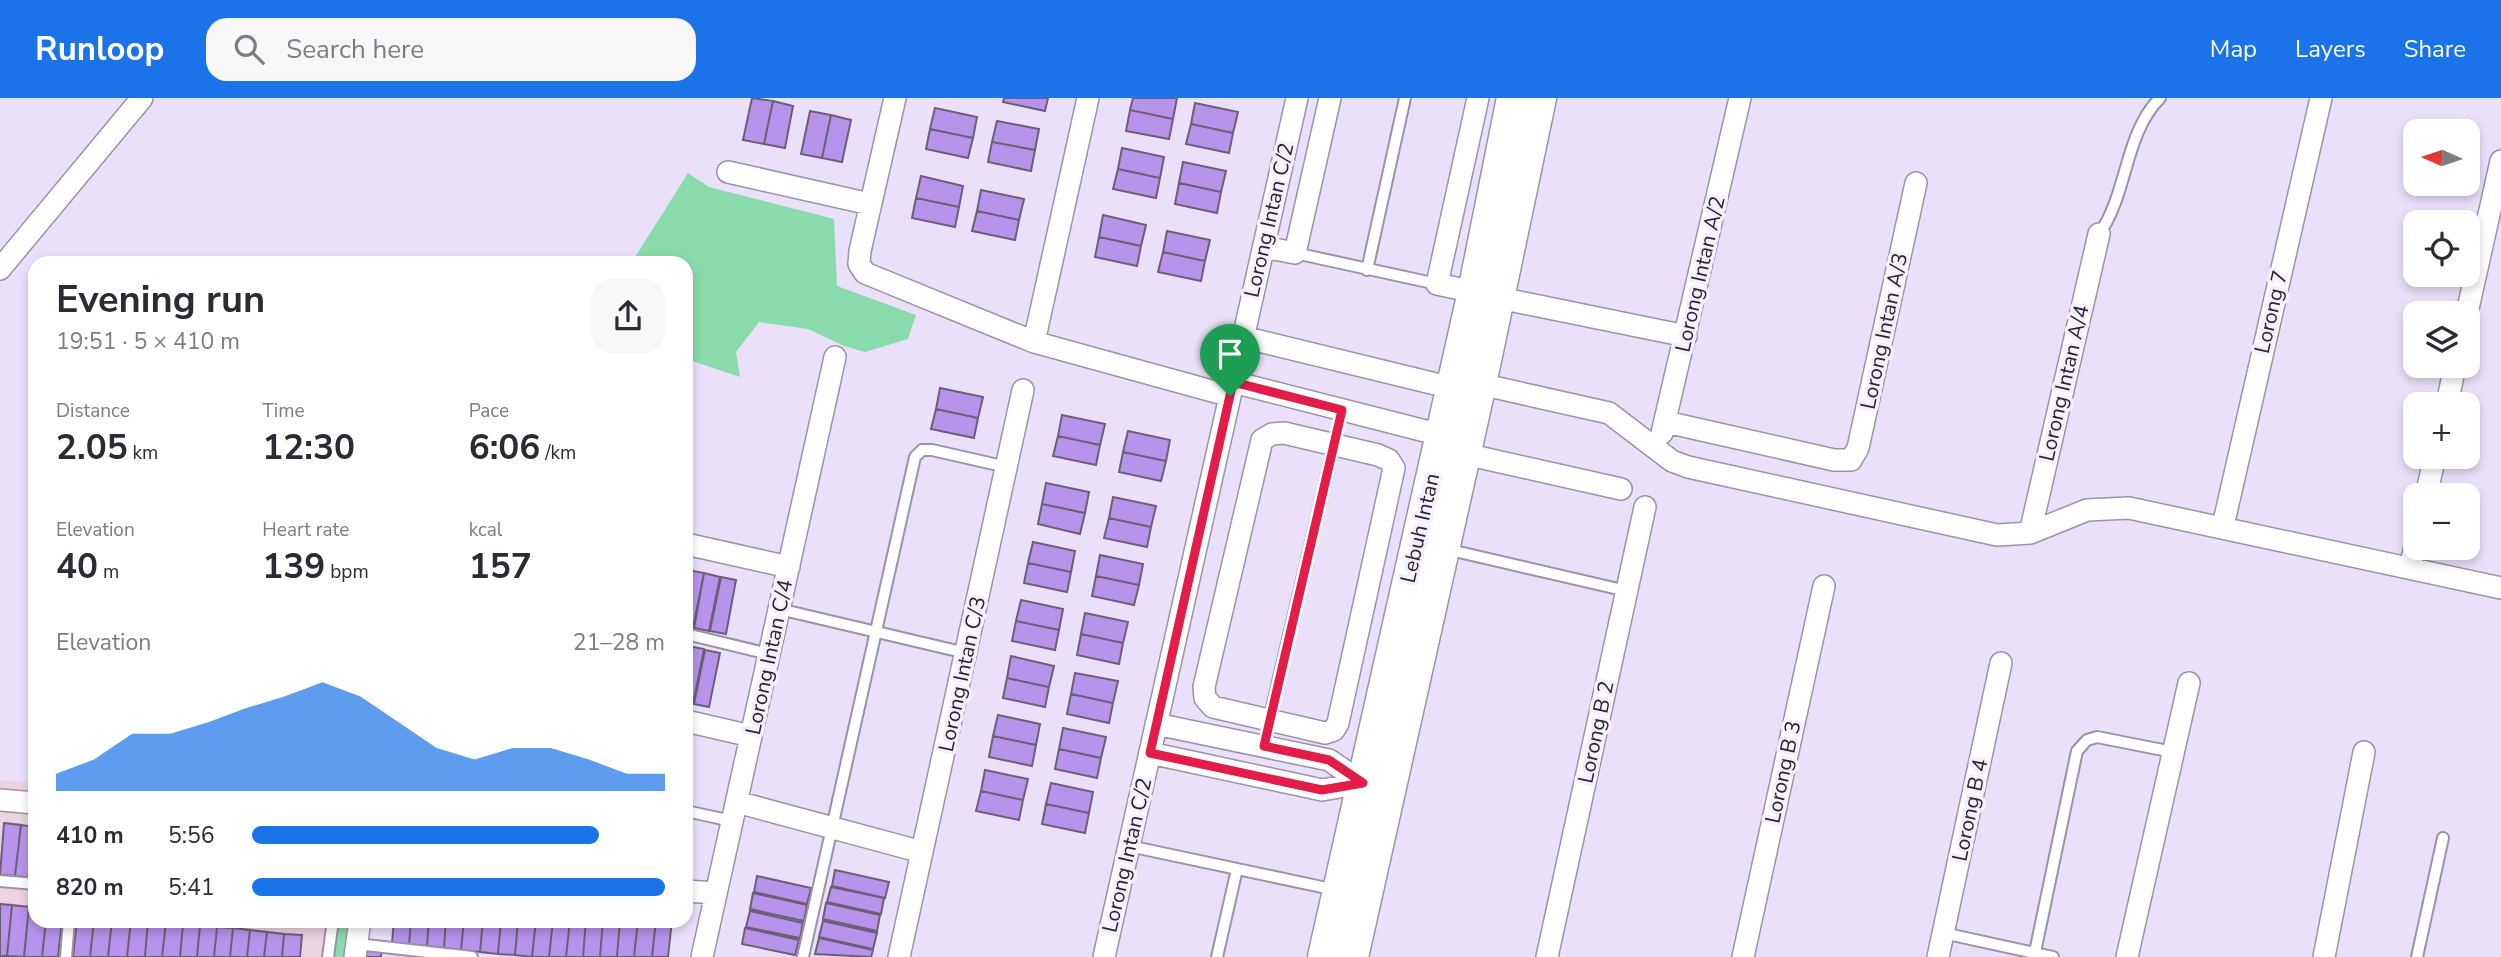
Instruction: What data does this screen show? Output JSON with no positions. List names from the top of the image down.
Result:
{
  "streets": {
    "main road": ["Lebuh Intan"],
    "street": [
      "Lorong Intan C/2",
      "Lorong Intan A/2",
      "Lorong 7",
      "Lorong Intan A/3",
      "Lorong Intan A/4",
      "Lorong Intan C/4",
      "Lorong Intan C/3",
      "Lorong B 2",
      "Lorong B 3",
      "Lorong B 4"
    ]
  },
  "crossings": [
    ["Lorong Intan A/2", "Lorong Intan A/3"]
  ],
  "north": "left",
  "page": {
    "header": "Runloop",
    "search": "Search here",
    "nav": ["Map", "Layers", "Share"],
    "map_buttons": ["+", "−"],
    "heading": ["Evening run", "19:51 · 5 × 410 m"],
    "stats": [
      ["Distance", "2.05 km"],
      ["Time", "12:30"],
      ["Pace", "6:06 /km"],
      ["Elevation", "40 m"],
      ["Heart rate", "139 bpm"],
      ["kcal", "157"]
    ],
    "chart": ["Elevation", "21–28 m"],
    "list": [
      {
        "name": "410 m",
        "note": "5:56"
      },
      {
        "name": "820 m",
        "note": "5:41"
      }
    ]
  }
}
